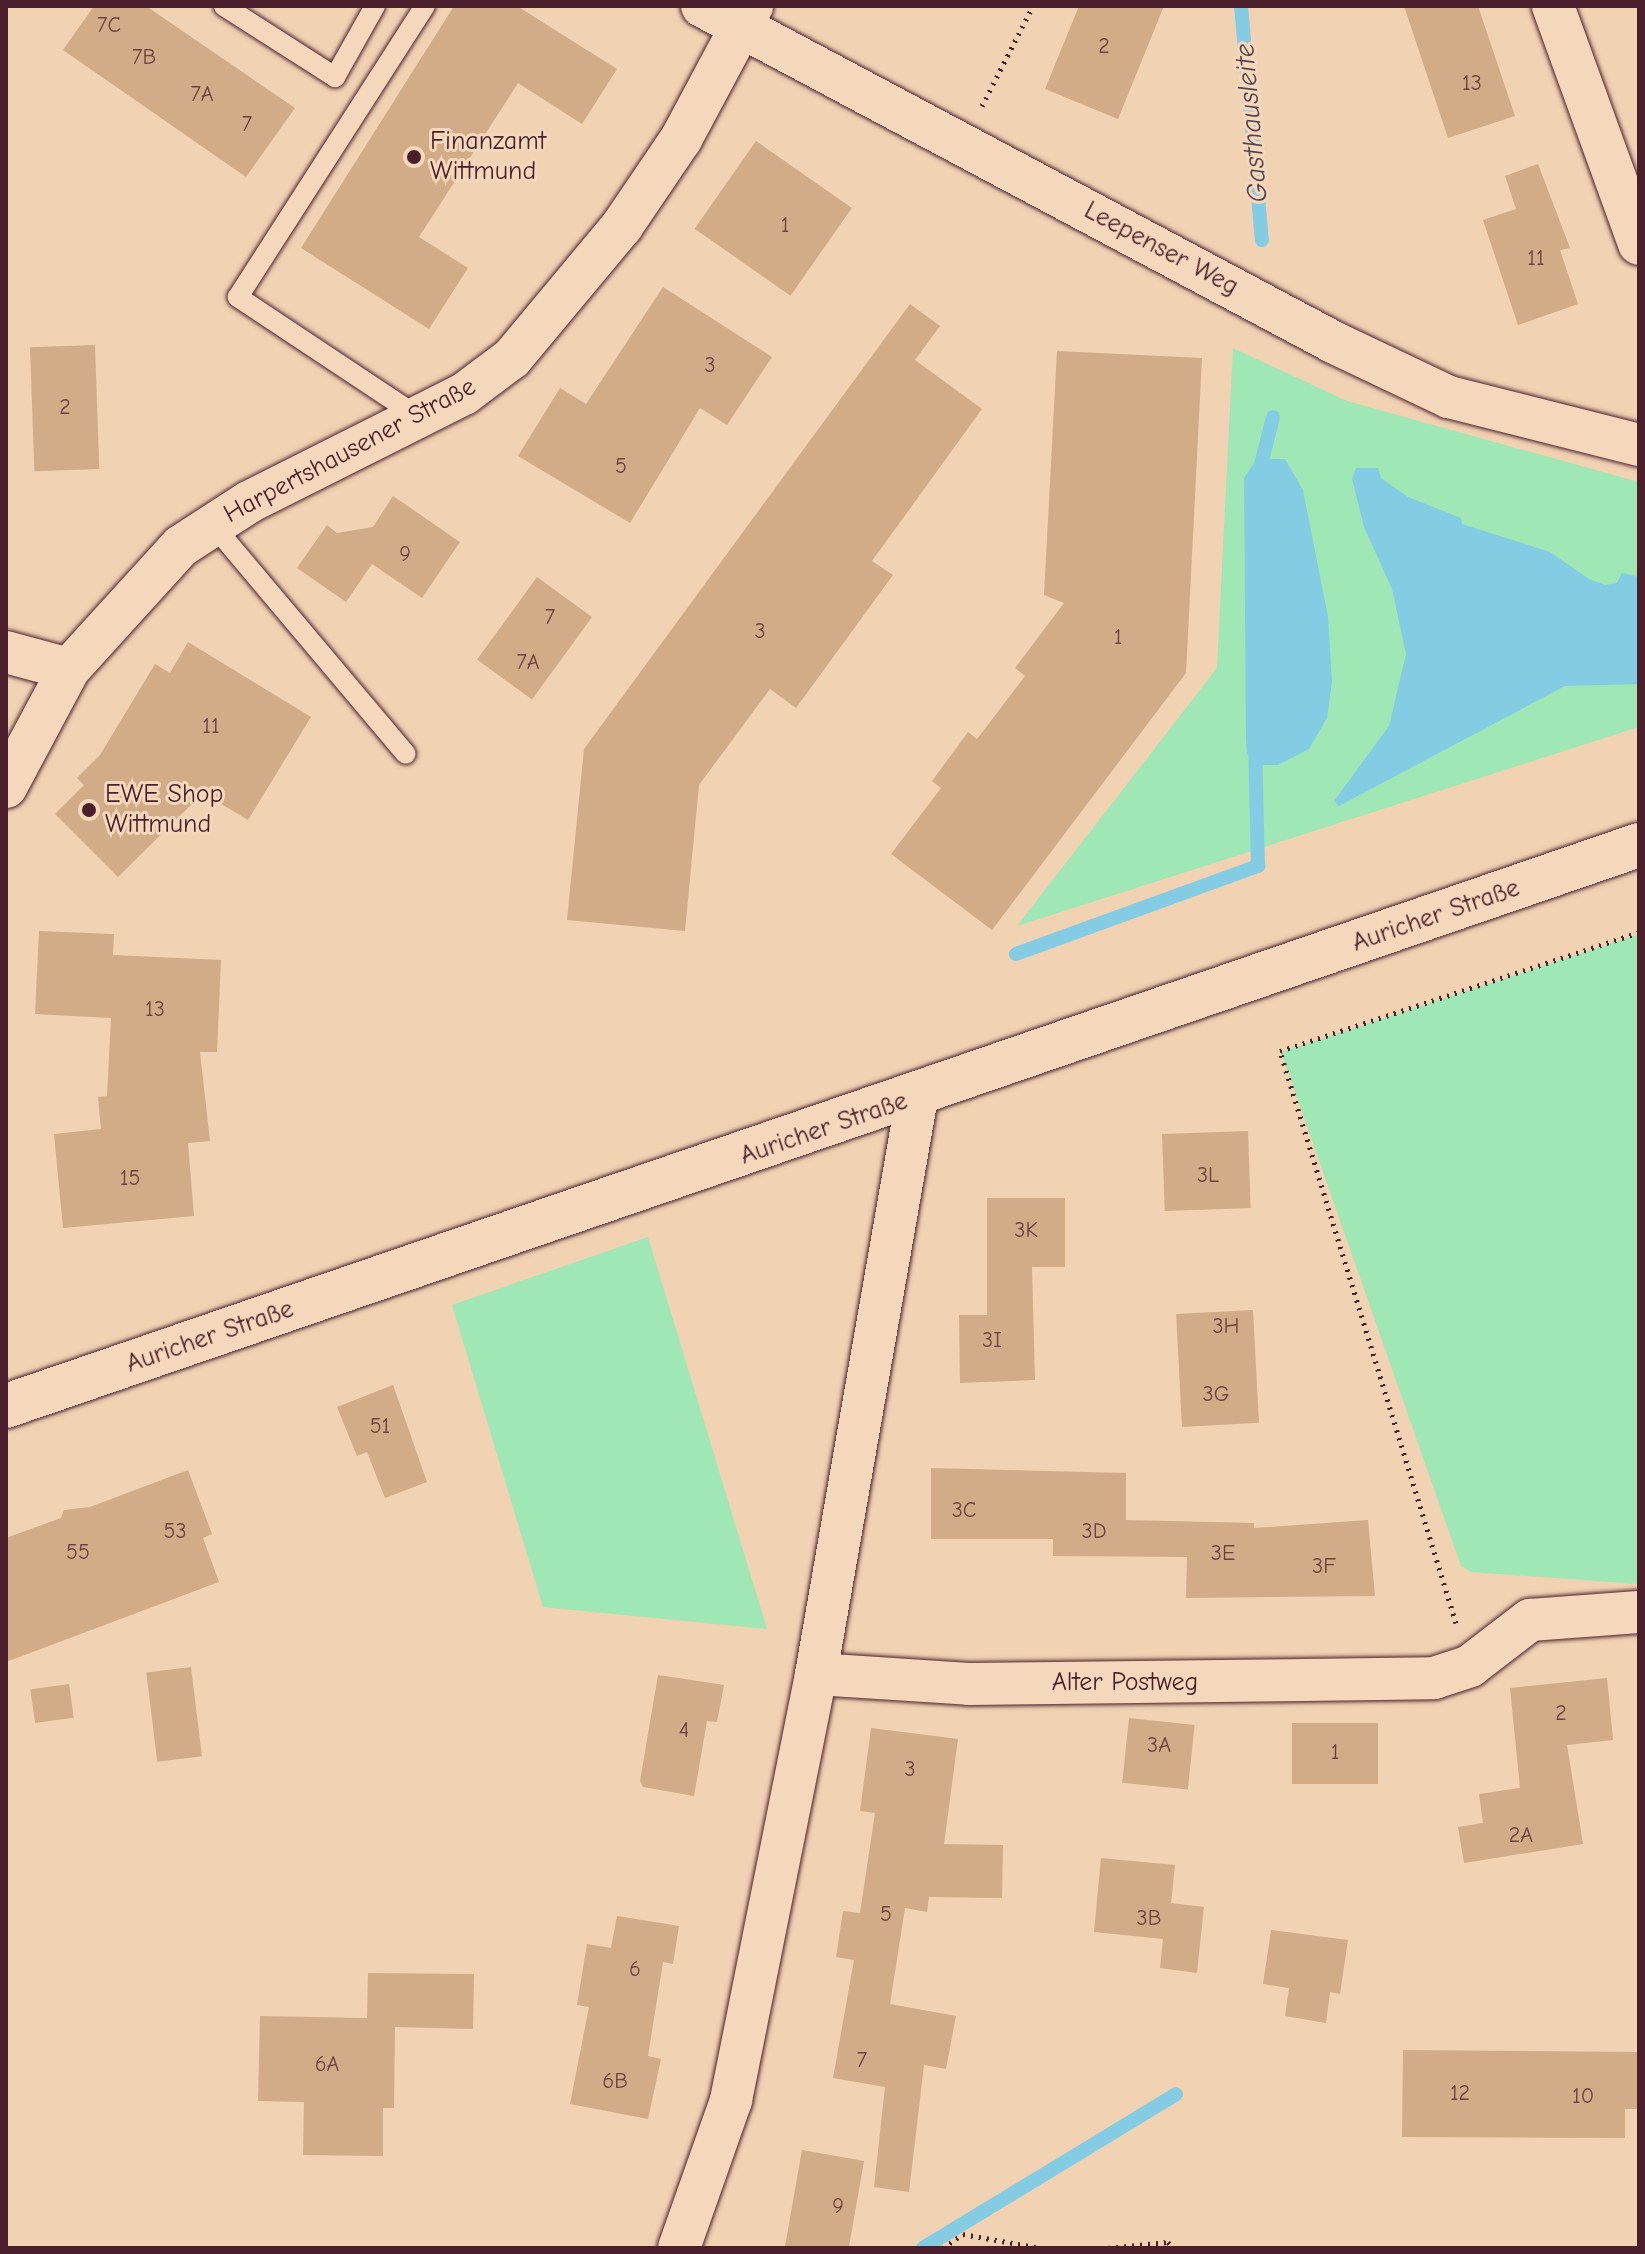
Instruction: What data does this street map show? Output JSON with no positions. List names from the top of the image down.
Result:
{
  "streets": {
    "street": [
      "Leepenser Weg",
      "Harpertshausener Straße",
      "Auricher Straße",
      "Alter Postweg"
    ]
  },
  "crossings": [
    ["Leepenser Weg", "Harpertshausener Straße"]
  ],
  "water": ["Gasthausleite"],
  "places": ["Finanzamt Wittmund", "EWE Shop Wittmund"],
  "house_numbers": [
    "7C",
    "2",
    "7B",
    "13",
    "7A",
    "7",
    "1",
    "11",
    "3",
    "2",
    "5",
    "9",
    "7",
    "3",
    "1",
    "7A",
    "11",
    "13",
    "3L",
    "15",
    "3K",
    "3H",
    "3I",
    "3G",
    "51",
    "3C",
    "53",
    "3D",
    "55",
    "3E",
    "3F",
    "2",
    "4",
    "3A",
    "1",
    "3",
    "2A",
    "5",
    "3B",
    "6",
    "7",
    "6A",
    "6B",
    "12",
    "10",
    "9"
  ]
}
